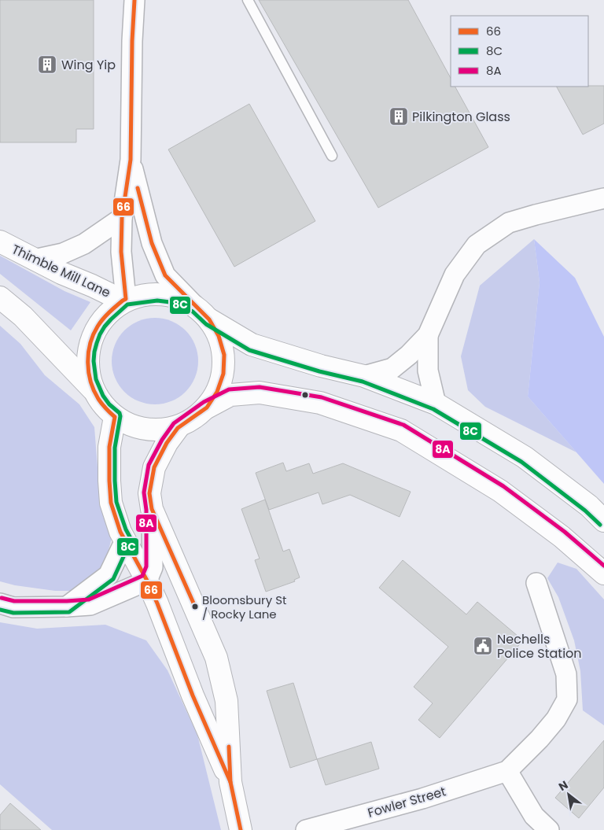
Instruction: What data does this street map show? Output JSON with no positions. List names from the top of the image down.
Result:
{
  "streets": {
    "main road": ["Thimble Mill Lane"],
    "street": ["Fowler Street"]
  },
  "places": {
    "building": ["Wing Yip", "Pilkington Glass"],
    "other": ["Bloomsbury St / Rocky Lane"],
    "public building": ["Nechells Police Station"]
  },
  "lines": ["transit line 66", "transit line 8C", "transit line 8A"],
  "legend": ["66", "8C", "8A"],
  "north": "top left"
}
